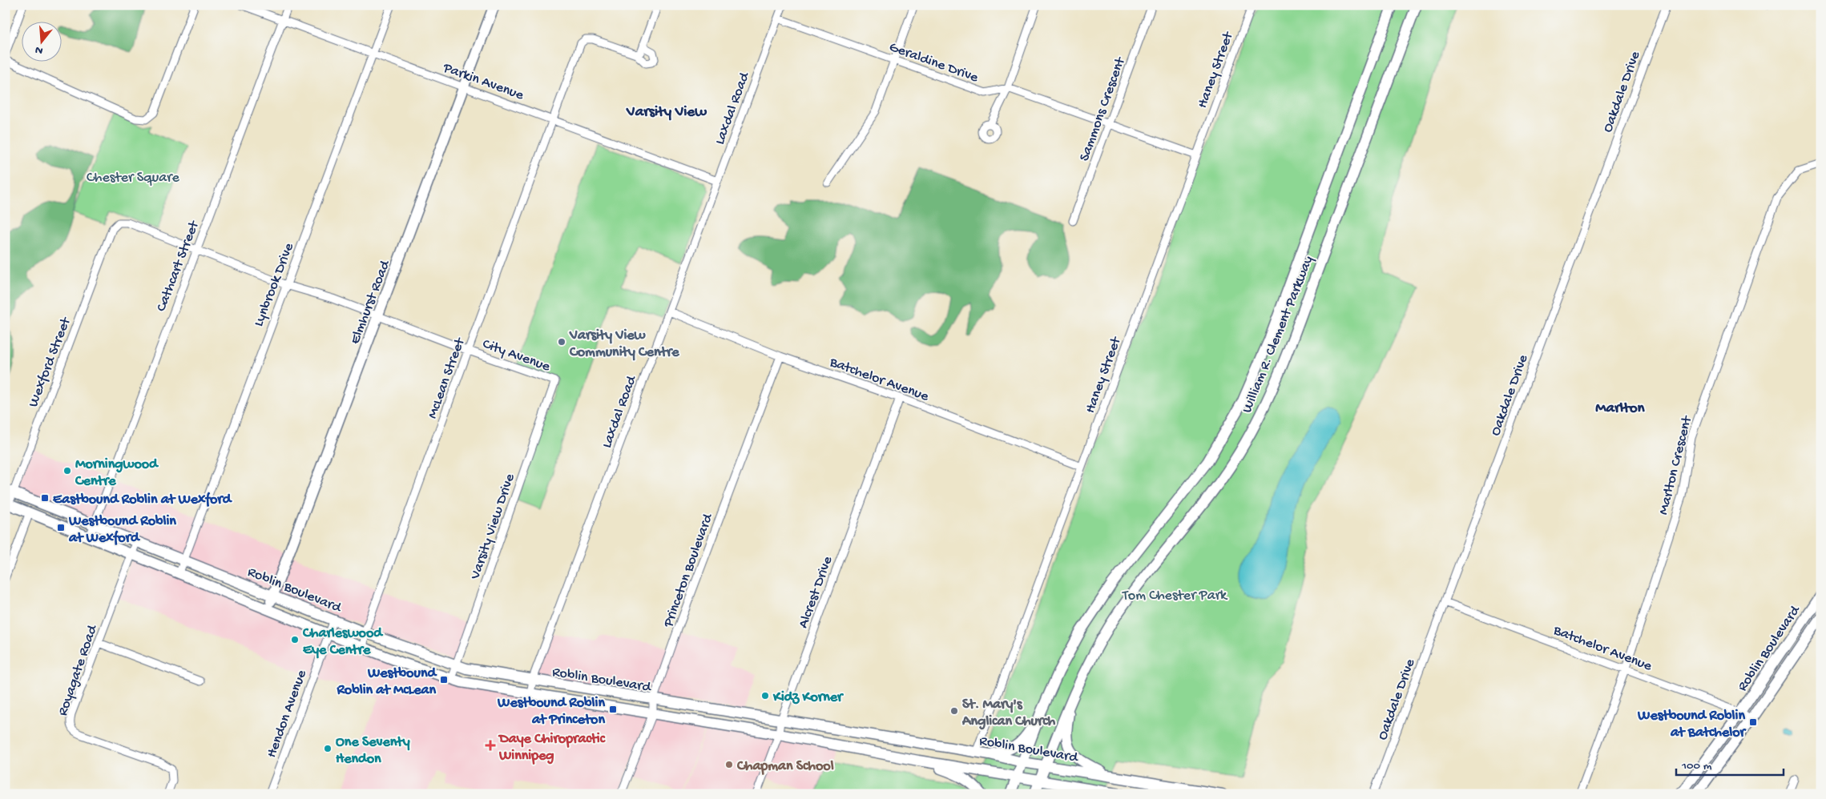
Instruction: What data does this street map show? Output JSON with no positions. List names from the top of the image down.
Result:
{
  "streets": {
    "main road": ["Elmhurst Road", "William R. Clement Parkway", "Roblin Boulevard"],
    "street": [
      "Geraldine Drive",
      "Haney Street",
      "Parkin Avenue",
      "Oakdale Drive",
      "Laxdal Road",
      "Sammons Crescent",
      "Cathcart Street",
      "Lynbrook Drive",
      "City Avenue",
      "Wexford Street",
      "McLean Street",
      "Batchelor Avenue",
      "Marlton Crescent",
      "Varsity View Drive",
      "Princeton Boulevard",
      "Alcrest Drive",
      "Royagate Road",
      "Hendon Avenue"
    ]
  },
  "crossings": [
    ["Geraldine Drive", "Laxdal Road"],
    ["Haney Street", "Batchelor Avenue"],
    ["Haney Street", "Roblin Boulevard"],
    ["Parkin Avenue", "Laxdal Road"],
    ["Parkin Avenue", "Cathcart Street"],
    ["Parkin Avenue", "Lynbrook Drive"],
    ["Parkin Avenue", "Elmhurst Road"],
    ["Parkin Avenue", "McLean Street"],
    ["Oakdale Drive", "Batchelor Avenue"],
    ["Laxdal Road", "Batchelor Avenue"],
    ["Laxdal Road", "Roblin Boulevard"],
    ["Cathcart Street", "City Avenue"],
    ["Cathcart Street", "Roblin Boulevard"],
    ["Lynbrook Drive", "City Avenue"],
    ["Lynbrook Drive", "Roblin Boulevard"],
    ["Elmhurst Road", "City Avenue"],
    ["Elmhurst Road", "Roblin Boulevard"],
    ["William R. Clement Parkway", "Roblin Boulevard"],
    ["City Avenue", "Wexford Street"],
    ["City Avenue", "McLean Street"],
    ["City Avenue", "Varsity View Drive"],
    ["Wexford Street", "Roblin Boulevard"],
    ["McLean Street", "Roblin Boulevard"],
    ["Batchelor Avenue", "Marlton Crescent"],
    ["Batchelor Avenue", "Princeton Boulevard"],
    ["Batchelor Avenue", "Roblin Boulevard"],
    ["Batchelor Avenue", "Alcrest Drive"],
    ["Varsity View Drive", "Roblin Boulevard"],
    ["Princeton Boulevard", "Roblin Boulevard"],
    ["Roblin Boulevard", "Alcrest Drive"],
    ["Roblin Boulevard", "Royagate Road"],
    ["Roblin Boulevard", "Hendon Avenue"]
  ],
  "districts": ["Varsity View", "Marlton"],
  "parks": ["Chester Square", "Tom Chester Park"],
  "places": {
    "other": [
      "Varsity View Community Centre",
      "Morningwood Centre",
      "Charleswood Eye Centre",
      "Kidz Korner",
      "St. Mary's Anglican Church",
      "One Seventy Hendon",
      "Chapman School"
    ],
    "transit": [
      "Eastbound Roblin at Wexford",
      "Westbound Roblin at Wexford",
      "Westbound Roblin at McLean",
      "Westbound Roblin at Princeton",
      "Westbound Roblin at Batchelor"
    ],
    "health": ["Daye Chiropractic Winnipeg"]
  },
  "scale_bar": "100 m",
  "north": "bottom"
}
